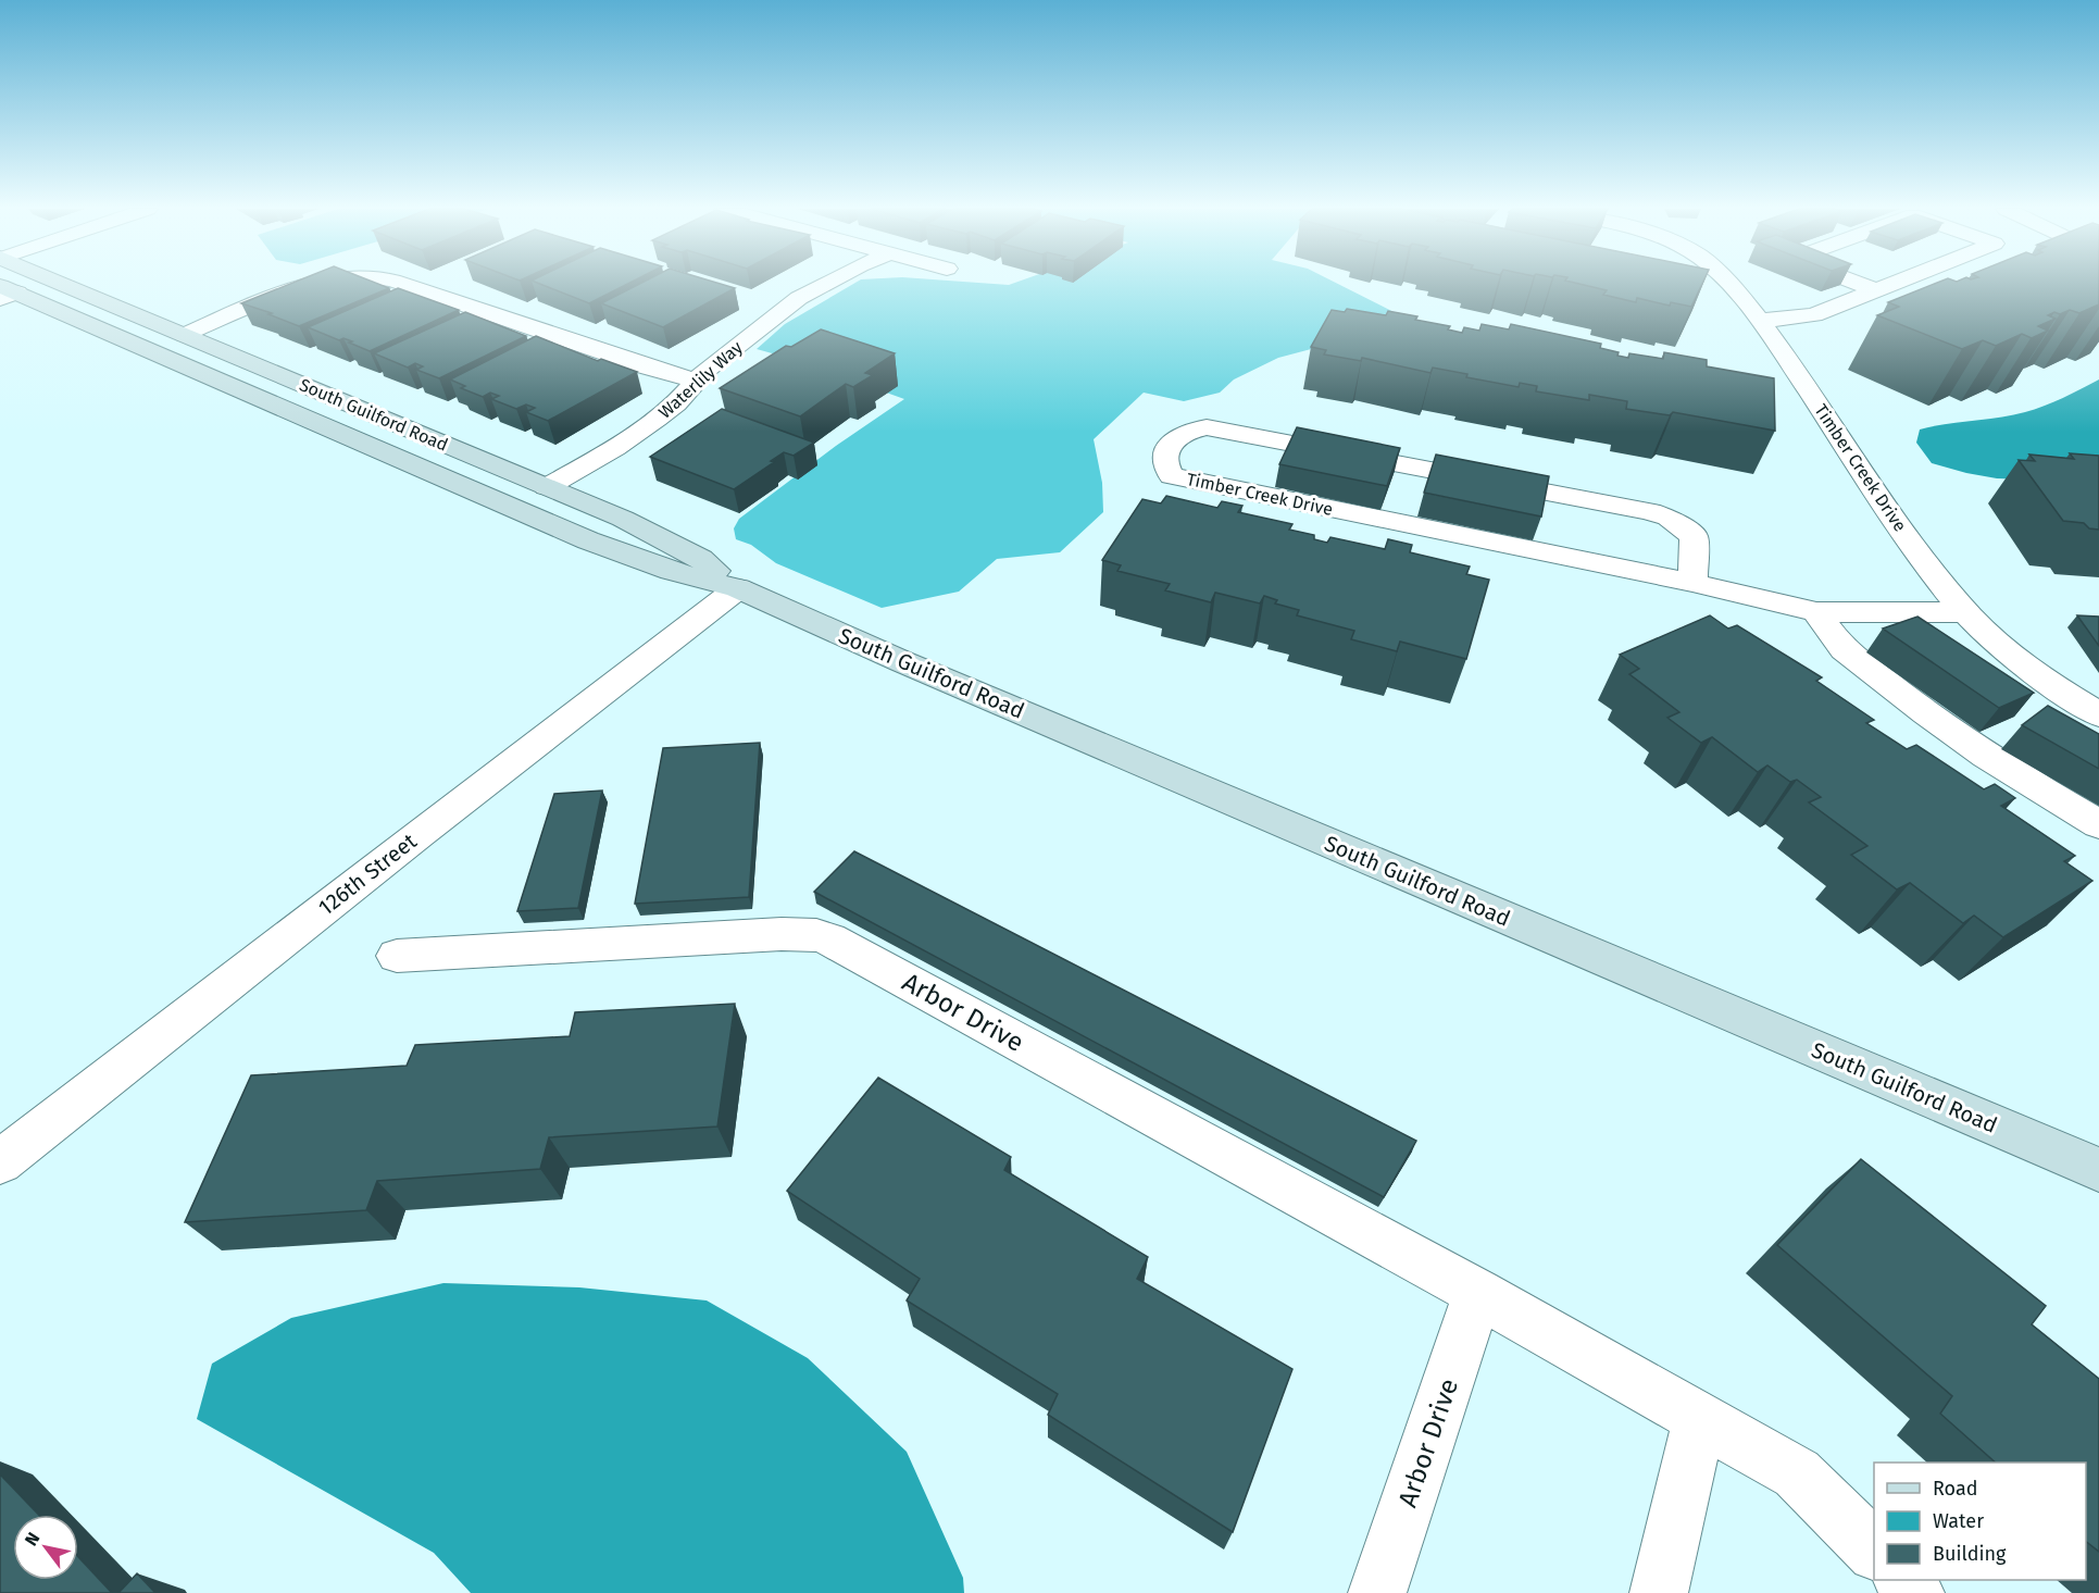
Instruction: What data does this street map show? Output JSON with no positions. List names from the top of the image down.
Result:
{
  "streets": {
    "main road": ["South Guilford Road"],
    "street": [
      "Waterlily Way",
      "Timber Creek Drive",
      "126th Street",
      "Arbor Drive"
    ]
  },
  "crossings": [
    ["Waterlily Way", "South Guilford Road"],
    ["South Guilford Road", "126th Street"]
  ],
  "legend": ["Road", "Water", "Building"],
  "north": "top left"
}
